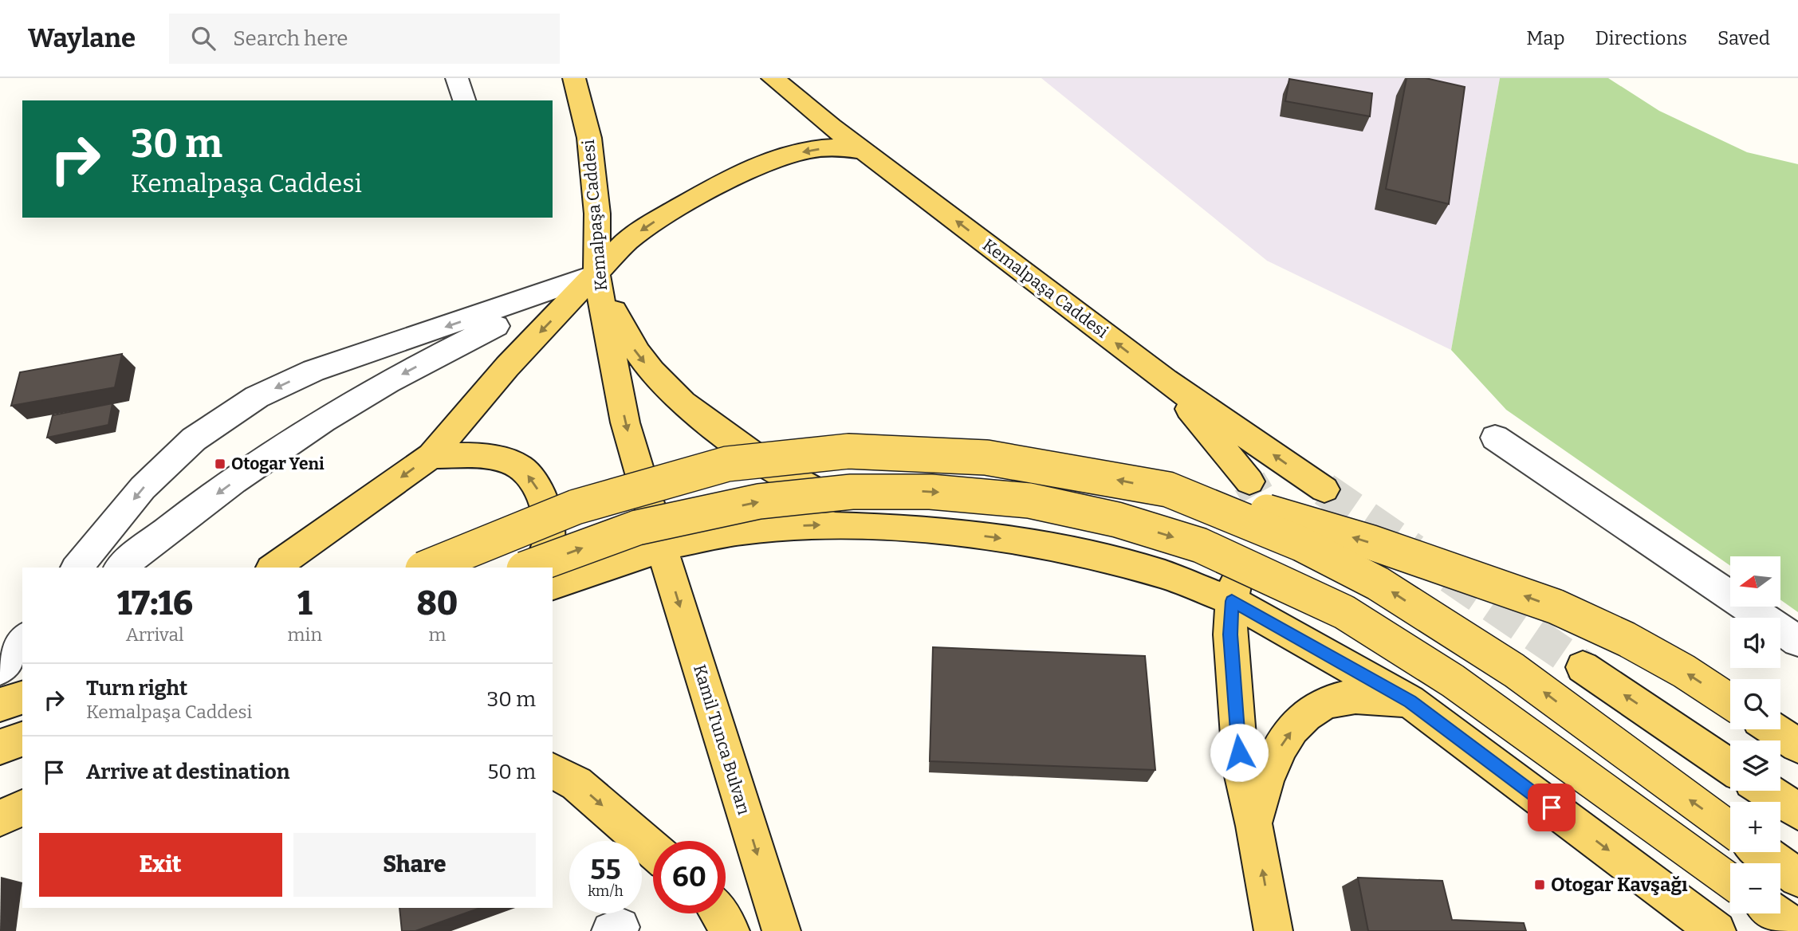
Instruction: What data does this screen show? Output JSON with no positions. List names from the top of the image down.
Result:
{
  "streets": {
    "main road": ["Kemalpaşa Caddesi", "Kamil Tunca Bulvarı"]
  },
  "crossings": [
    ["Kemalpaşa Caddesi", "Kamil Tunca Bulvarı"]
  ],
  "one_way": ["Kamil Tunca Bulvarı"],
  "places": {
    "transit": ["Otogar Yeni", "Otogar Kavşağı"]
  },
  "north": "left",
  "page": {
    "header": "Waylane",
    "search": "Search here",
    "nav": ["Map", "Directions", "Saved"],
    "turn": ["30 m", "Kemalpaşa Caddesi"],
    "map_buttons": ["+", "−"],
    "eta": [
      "17:16",
      "Arrival",
      "1",
      "min",
      "80",
      "m"
    ],
    "list": [
      {
        "name": "Turn right",
        "note": "Kemalpaşa Caddesi",
        "value": "30 m"
      },
      {
        "name": "Arrive at destination",
        "value": "50 m"
      }
    ],
    "buttons": ["Exit", "Share"],
    "speed": "55 km/h",
    "limit": "60"
  }
}
